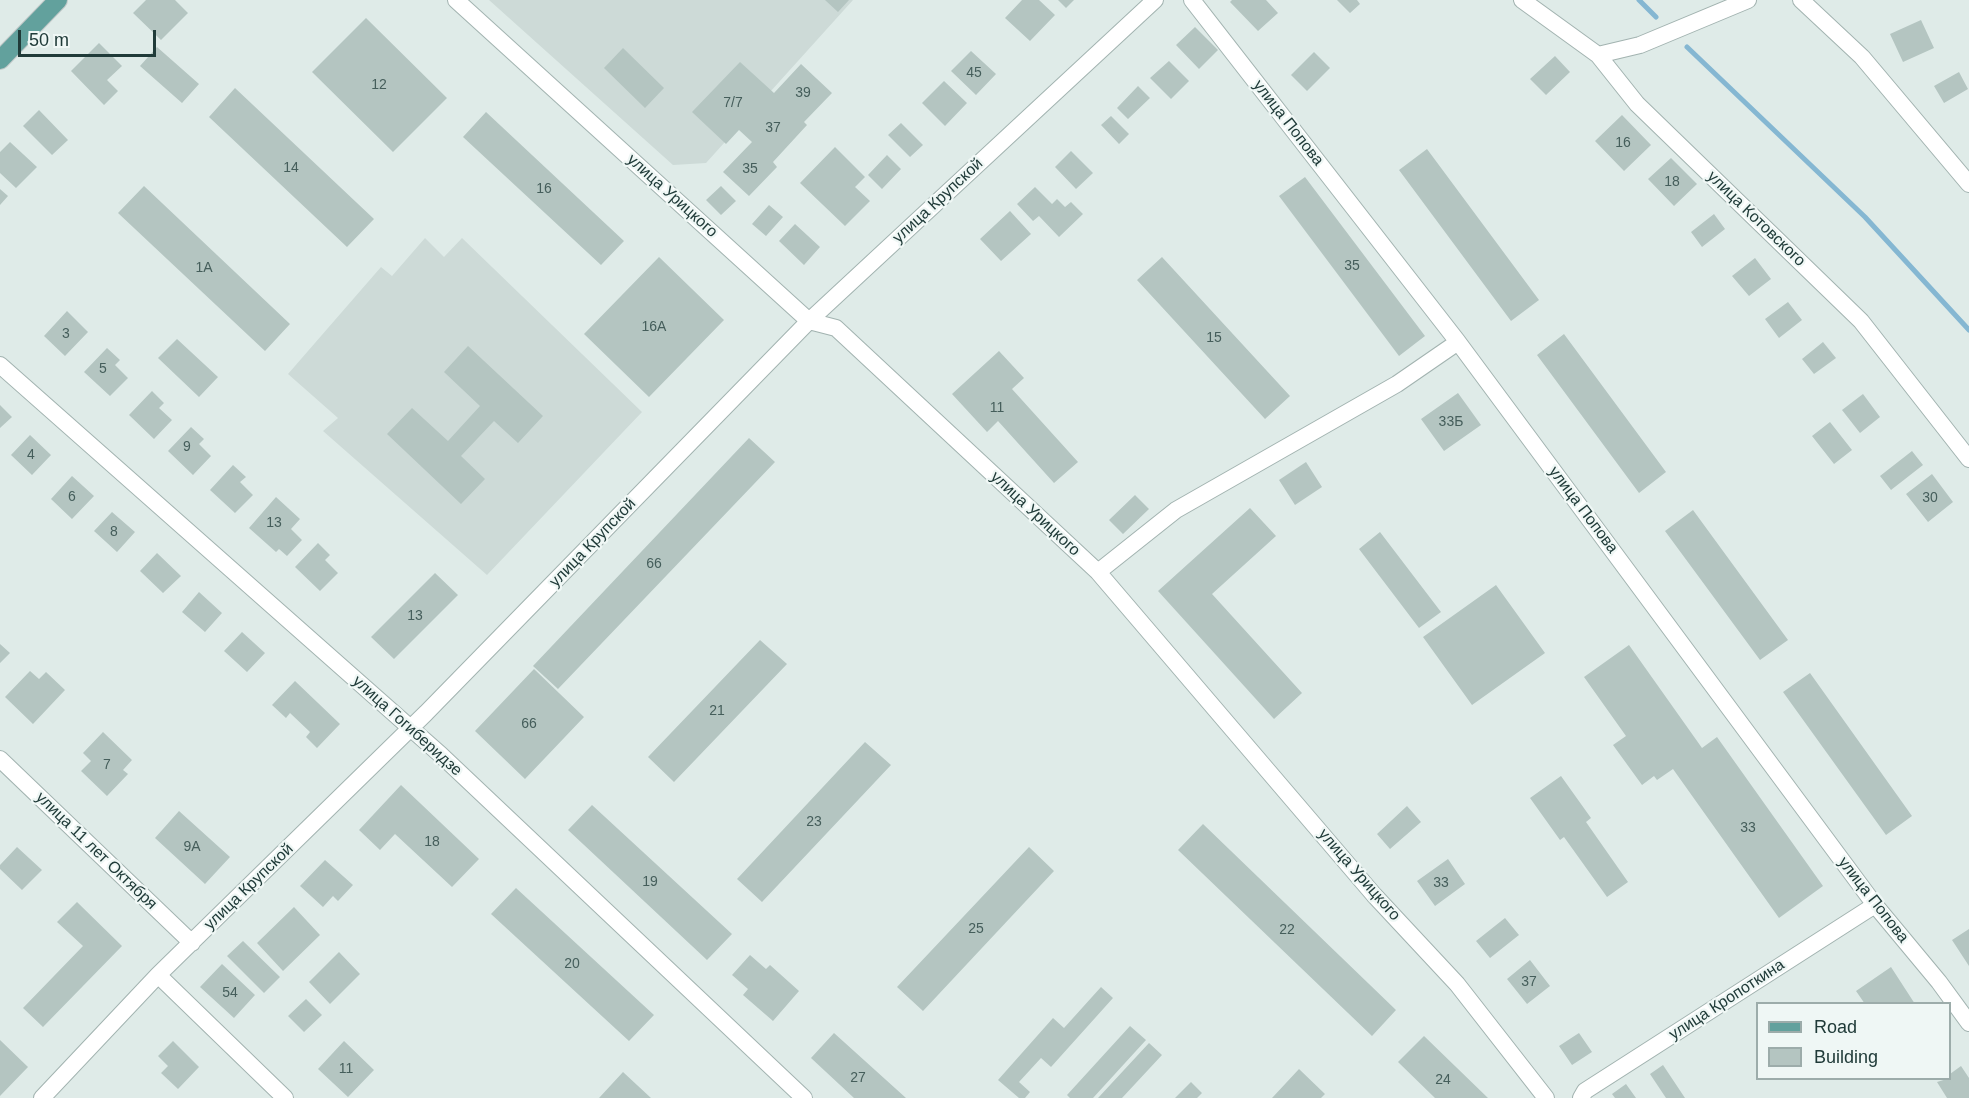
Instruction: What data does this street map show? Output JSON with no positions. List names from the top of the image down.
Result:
{
  "streets": {
    "street": [
      "улица Попова",
      "улица Урицкого",
      "улица Крупской",
      "улица Котовского",
      "улица Гогиберидзе",
      "улица 11 лет Октября",
      "улица Кропоткина"
    ]
  },
  "crossings": [
    ["улица Попова", "улица Кропоткина"],
    ["улица Урицкого", "улица Крупской"],
    ["улица Крупской", "улица Гогиберидзе"],
    ["улица Крупской", "улица 11 лет Октября"]
  ],
  "house_numbers": [
    "45",
    "12",
    "39",
    "7/7",
    "37",
    "16",
    "14",
    "35",
    "18",
    "16",
    "35",
    "1А",
    "16А",
    "3",
    "15",
    "5",
    "11",
    "33Б",
    "9",
    "4",
    "6",
    "30",
    "13",
    "8",
    "66",
    "13",
    "21",
    "66",
    "7",
    "23",
    "33",
    "18",
    "9А",
    "19",
    "33",
    "25",
    "22",
    "20",
    "37",
    "54",
    "11",
    "27",
    "24"
  ],
  "legend": ["Road", "Building"],
  "scale_bar": "50 m"
}
